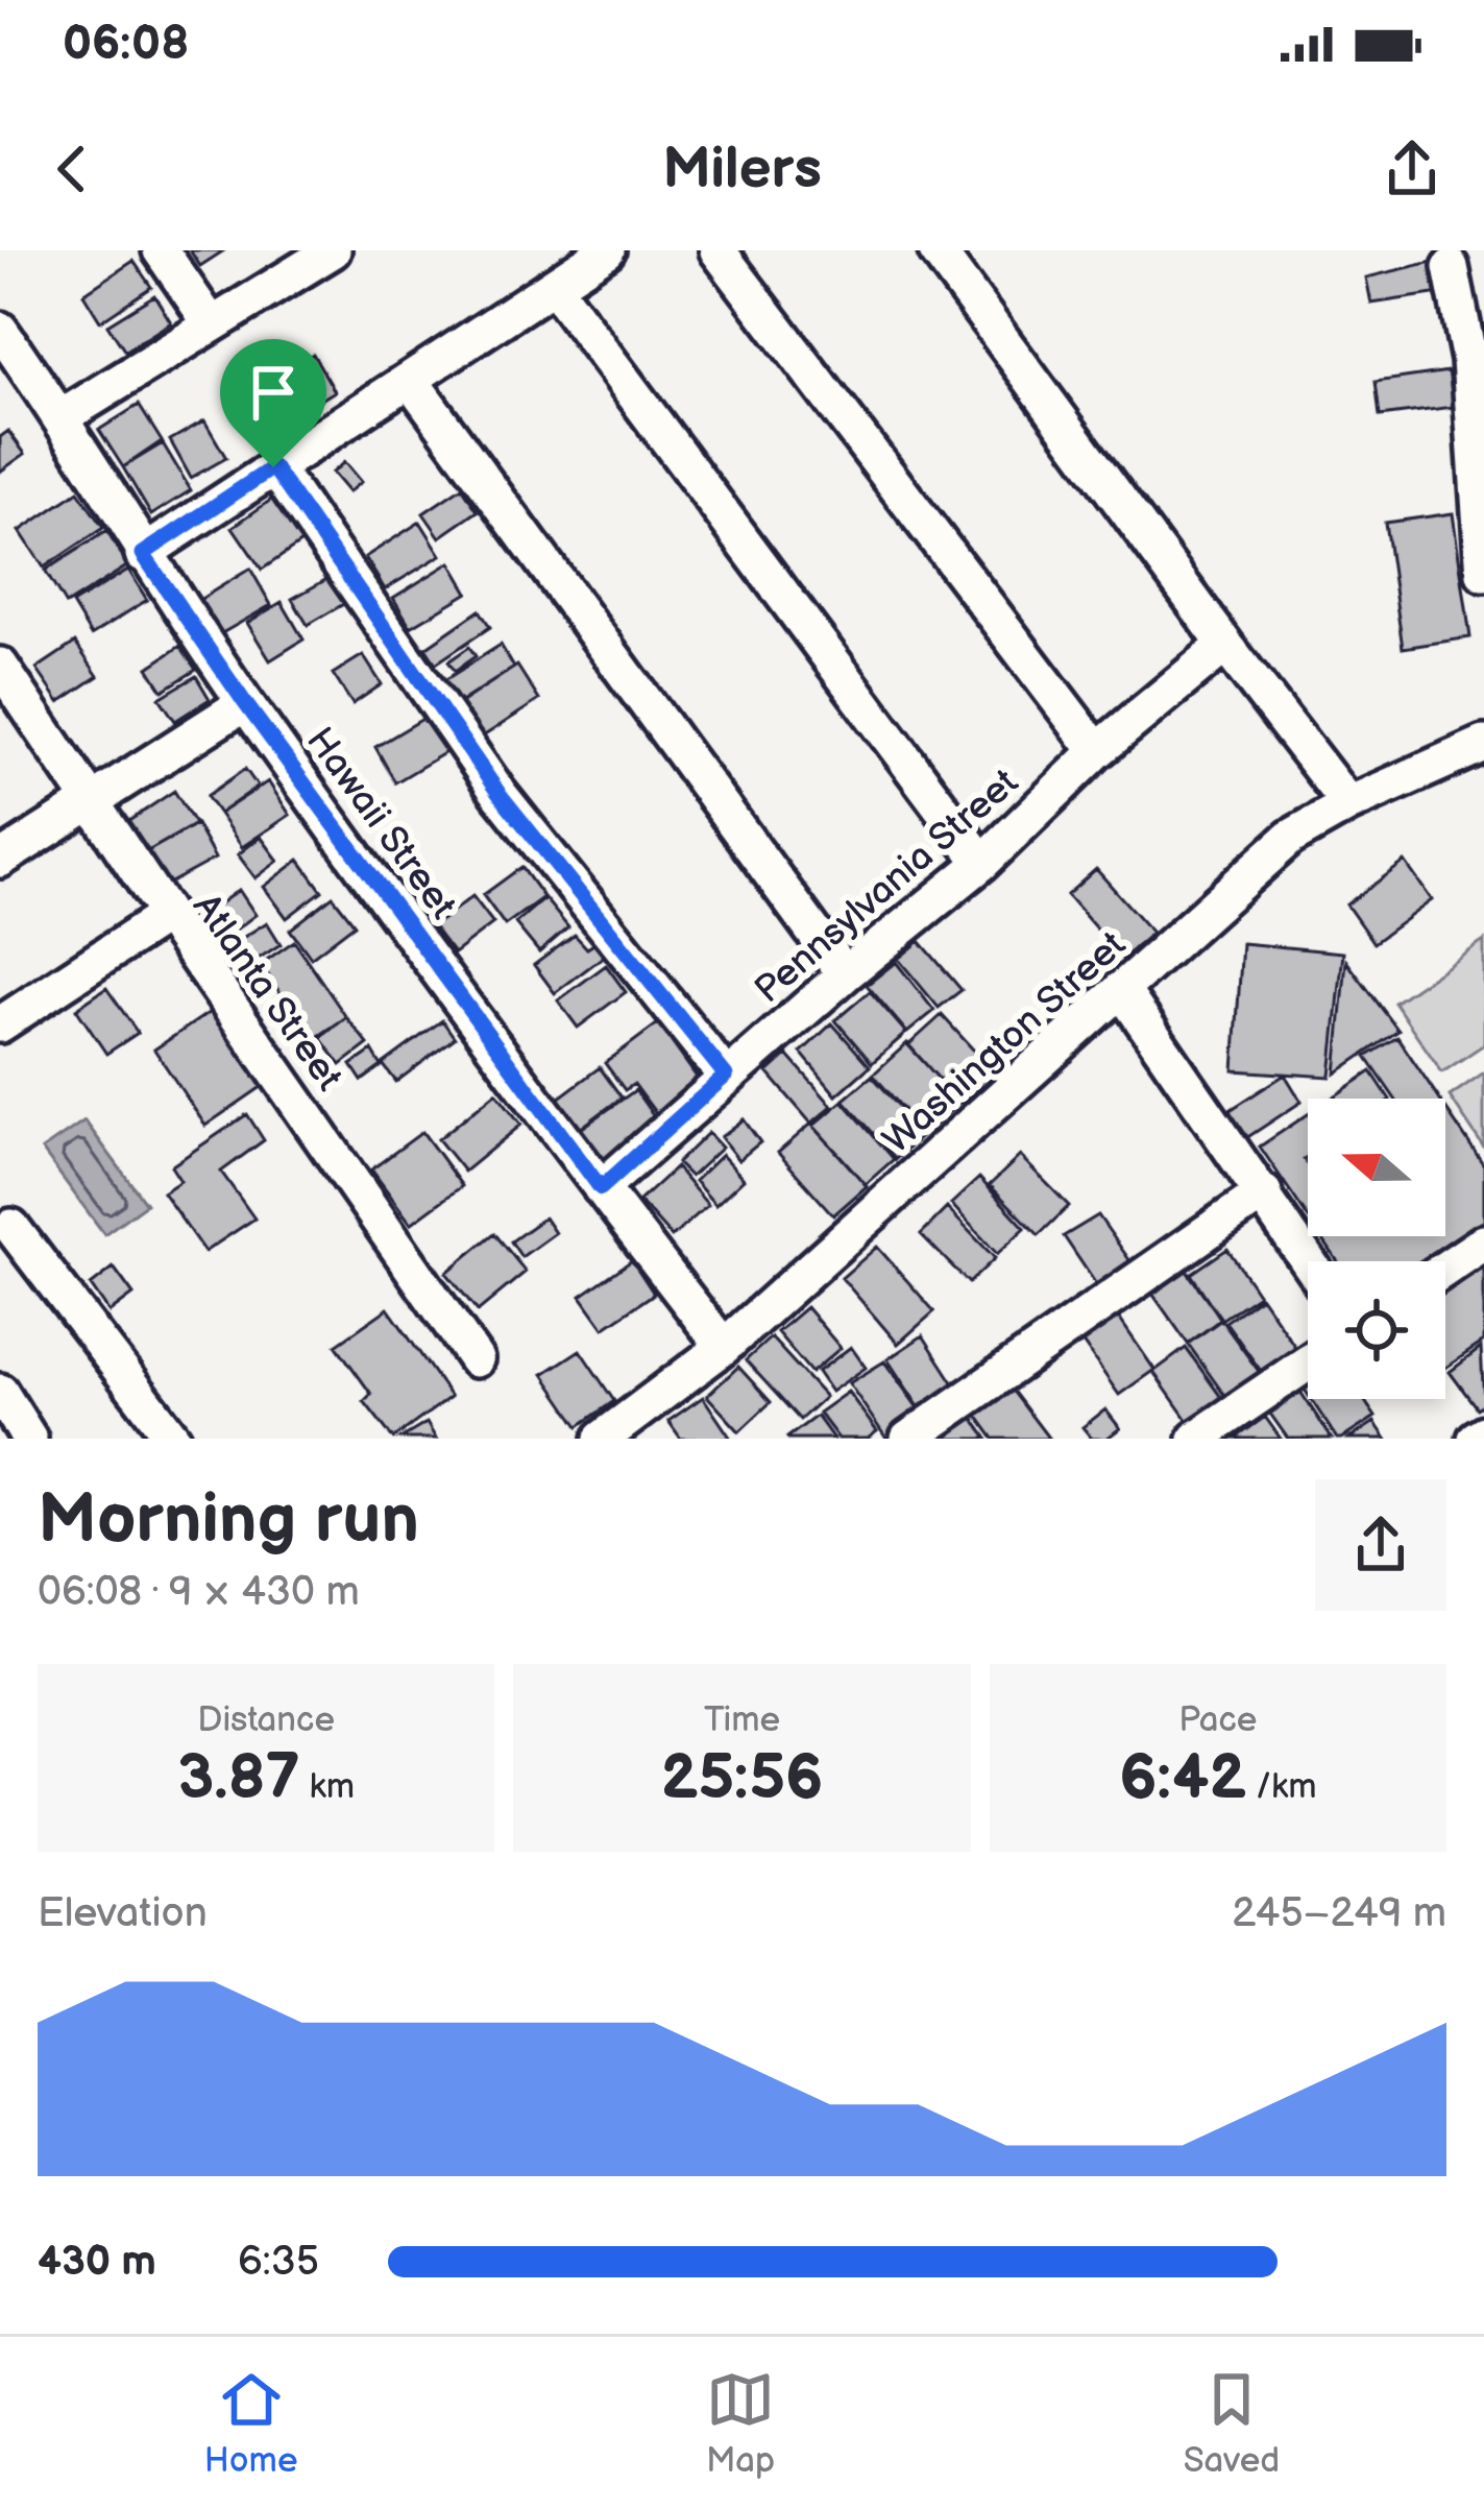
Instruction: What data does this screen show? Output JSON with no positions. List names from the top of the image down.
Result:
{
  "streets": {
    "street": [
      "Hawaii Street",
      "Pennsylvania Street",
      "Atlanta Street",
      "Washington Street"
    ]
  },
  "crossings": [
    ["Hawaii Street", "Pennsylvania Street"],
    ["Hawaii Street", "Washington Street"]
  ],
  "north": "left",
  "page": {
    "status": "06:08",
    "header": "Milers",
    "heading": ["Morning run", "06:08 · 9 × 430 m"],
    "stats": [
      ["Distance", "3.87 km"],
      ["Time", "25:56"],
      ["Pace", "6:42 /km"]
    ],
    "chart": ["Elevation", "245–249 m"],
    "list": [
      {
        "name": "430 m",
        "note": "6:35"
      }
    ],
    "tabs": ["Home", "Map", "Saved"]
  }
}
